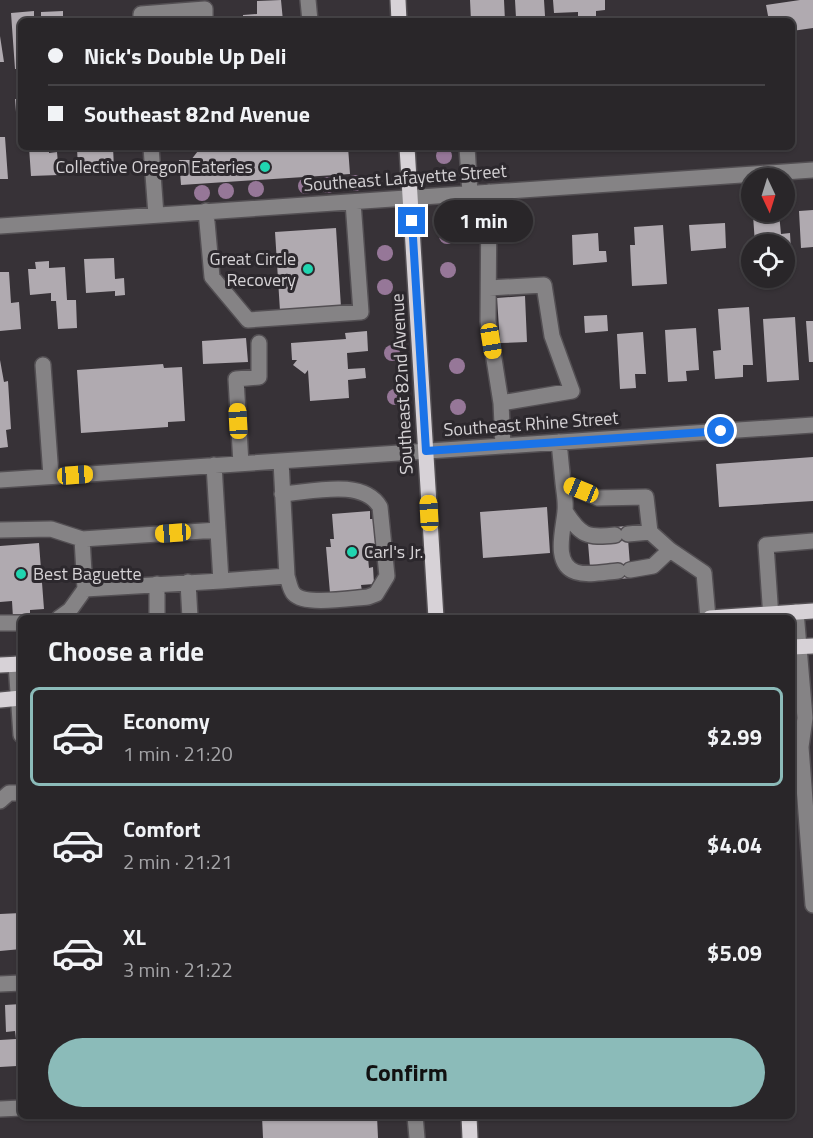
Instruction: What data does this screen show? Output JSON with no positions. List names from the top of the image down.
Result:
{
  "streets": {
    "main road": ["Southeast 82nd Avenue"],
    "street": ["Southeast Lafayette Street", "Southeast Rhine Street"]
  },
  "crossings": [
    ["Southeast Lafayette Street", "Southeast 82nd Avenue"],
    ["Southeast 82nd Avenue", "Southeast Rhine Street"]
  ],
  "places": [
    "Collective Oregon Eateries",
    "Great Circle Recovery",
    "Carl's Jr.",
    "Best Baguette"
  ],
  "north": "bottom",
  "page": {
    "banner": ["Nick's Double Up Deli", "Southeast 82nd Avenue"],
    "bubble": "1 min",
    "heading": "Choose a ride",
    "list": [
      {
        "name": "Economy",
        "note": "1 min · 21:20",
        "value": "$2.99"
      },
      {
        "name": "Comfort",
        "note": "2 min · 21:21",
        "value": "$4.04"
      },
      {
        "name": "XL",
        "note": "3 min · 21:22",
        "value": "$5.09"
      }
    ],
    "buttons": "Confirm"
  }
}
